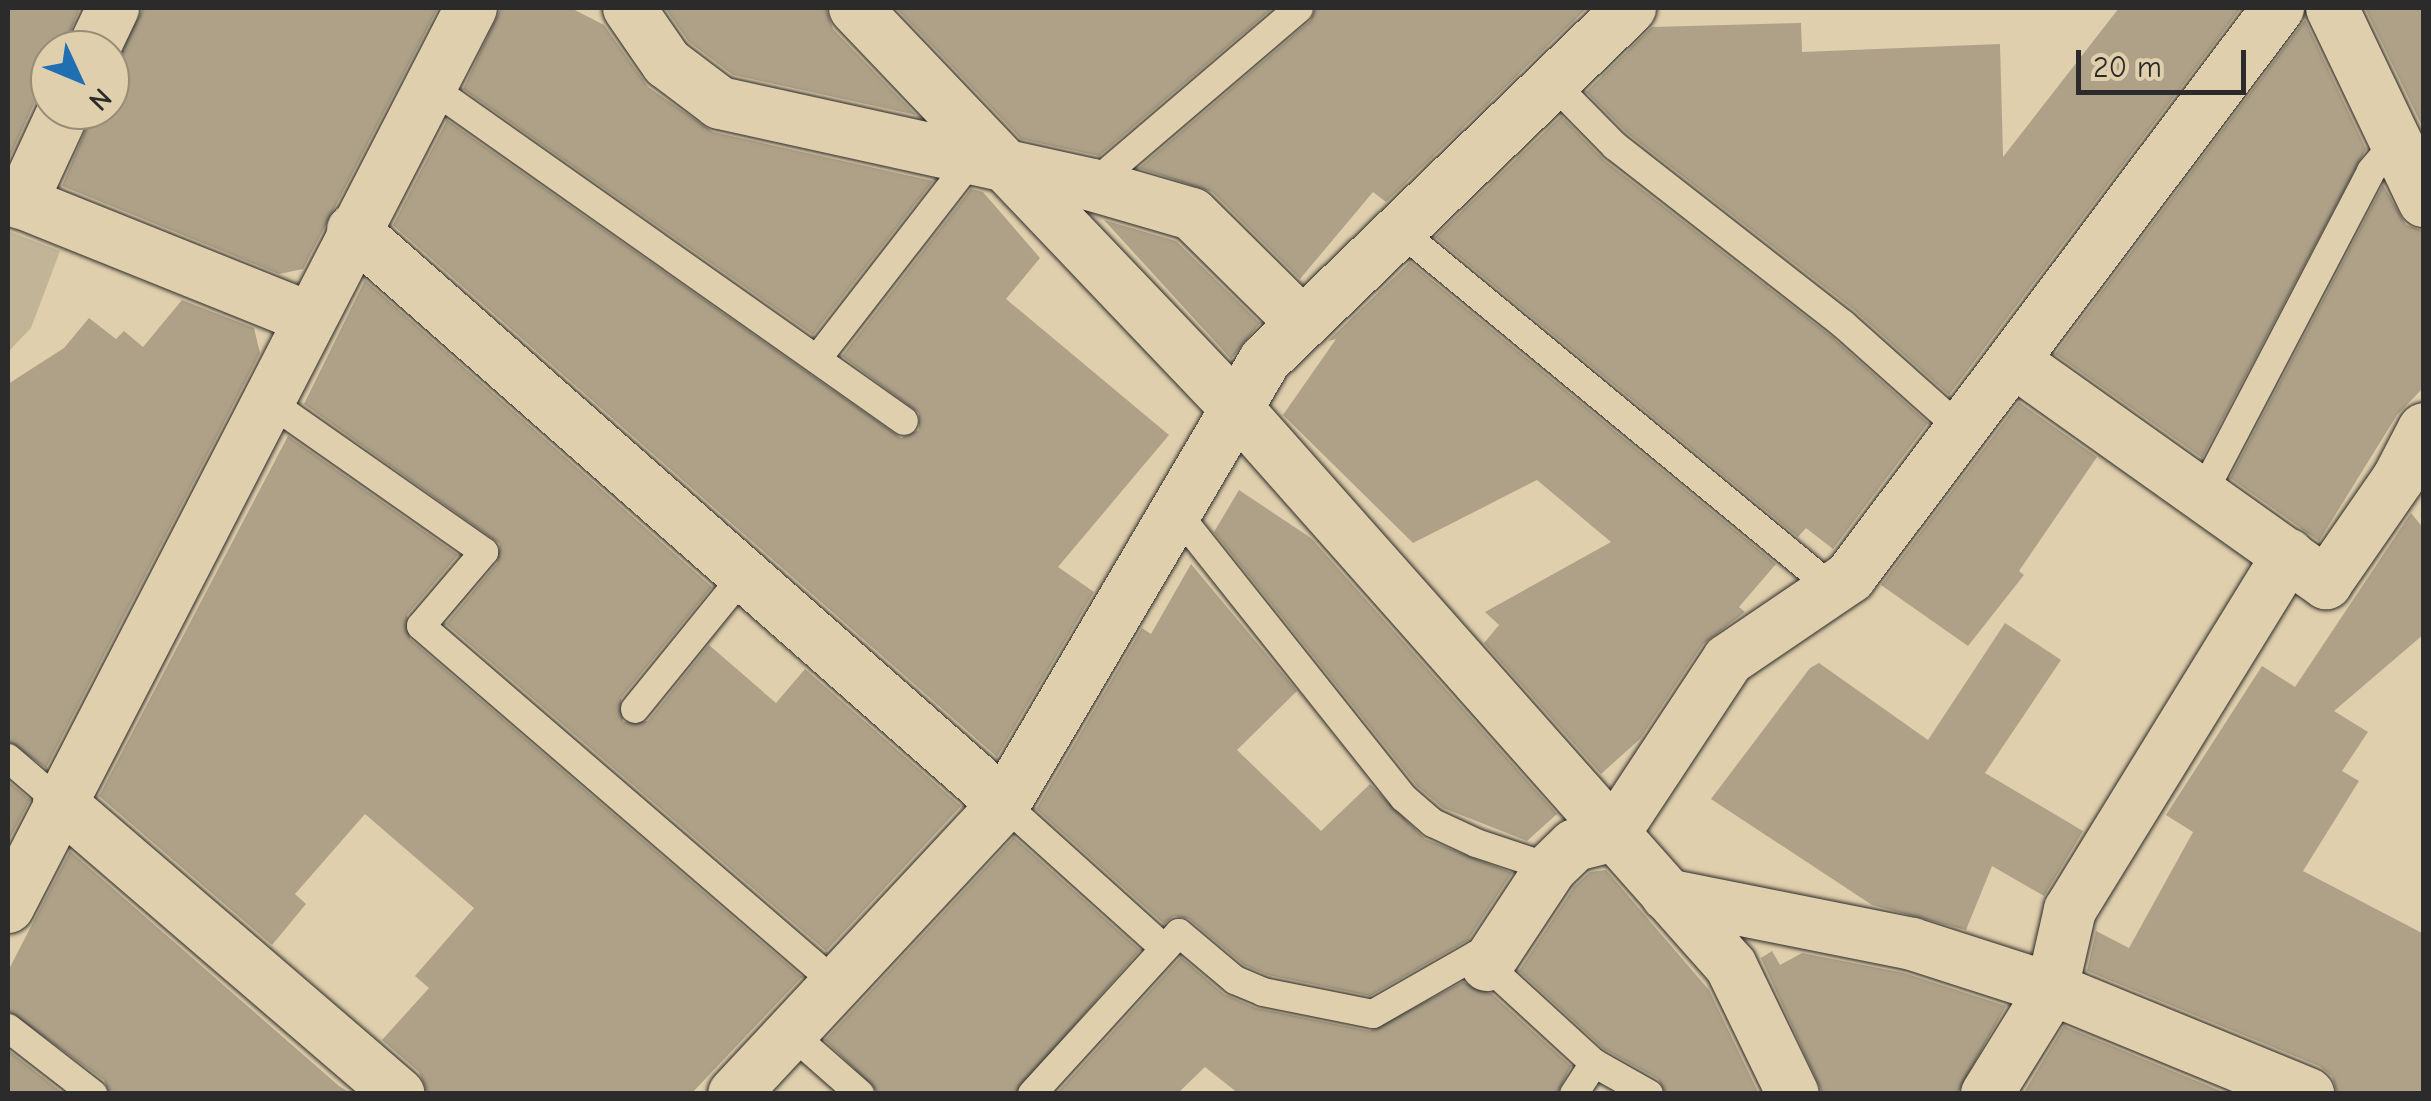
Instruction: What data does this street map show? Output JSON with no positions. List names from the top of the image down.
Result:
{
  "scale_bar": "20 m",
  "north": "bottom right"
}
